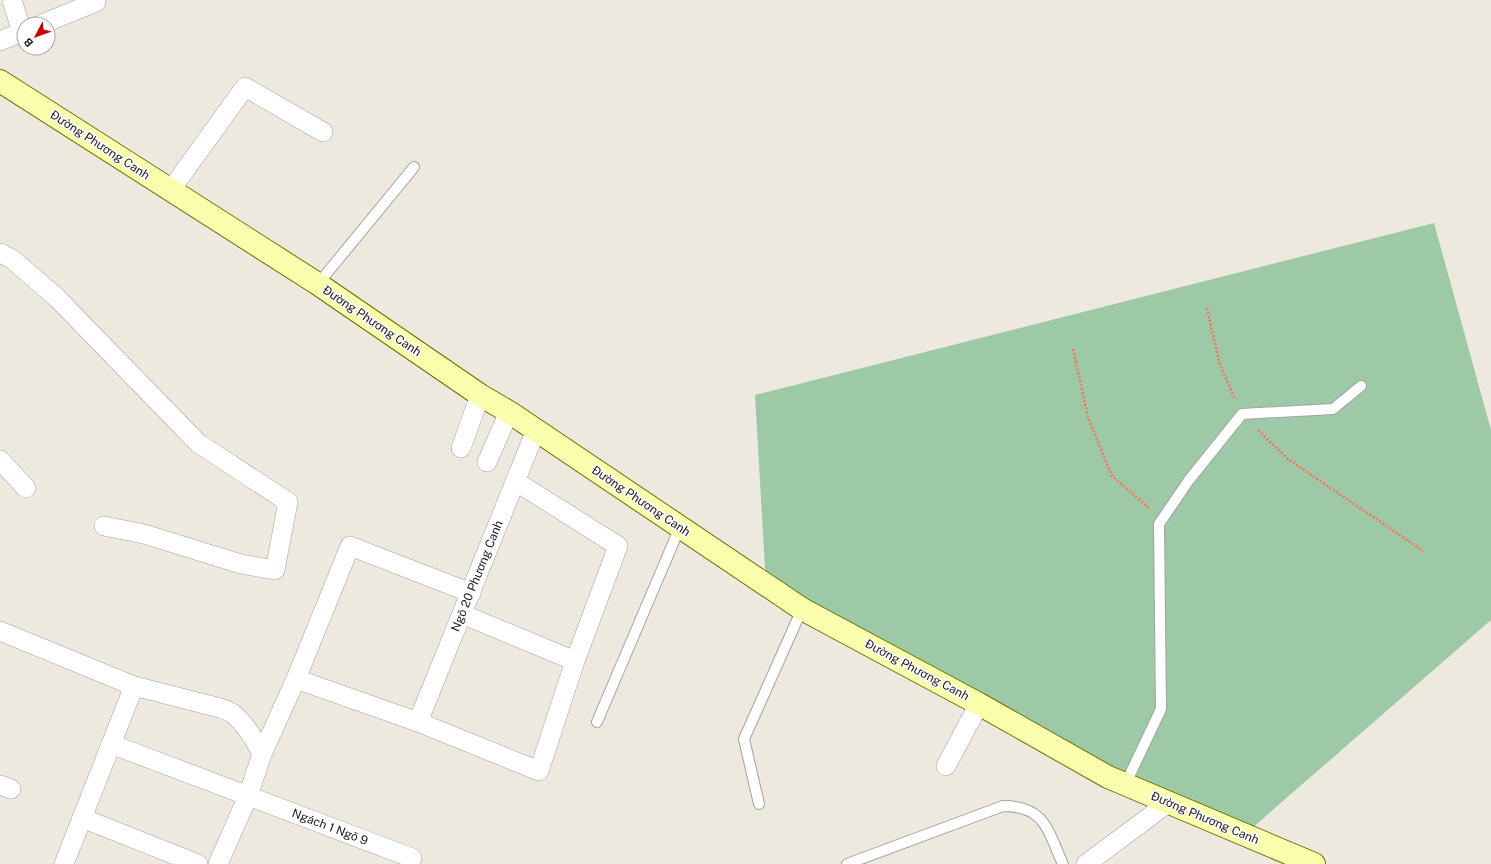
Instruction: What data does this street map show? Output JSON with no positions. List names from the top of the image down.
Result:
{
  "streets": {
    "street": ["Đường Phương Canh", "Ngõ 20 Phương Canh", "Ngách 1 Ngõ 9"]
  },
  "crossings": [
    ["Đường Phương Canh", "Ngõ 20 Phương Canh"]
  ],
  "north": "bottom left"
}
